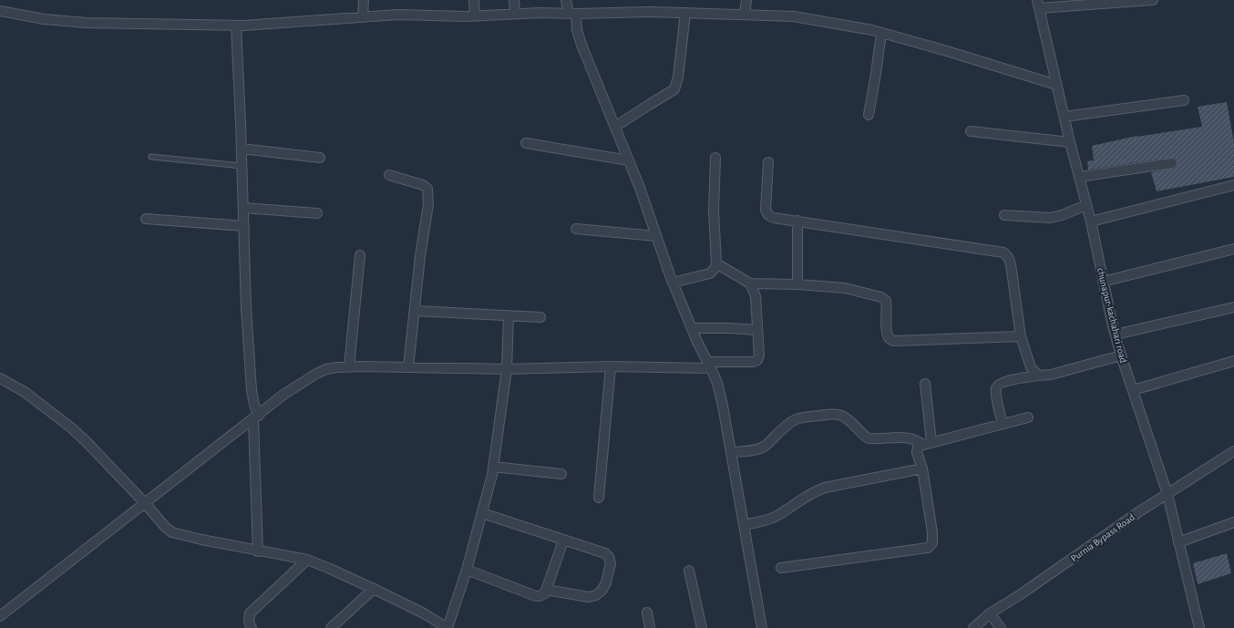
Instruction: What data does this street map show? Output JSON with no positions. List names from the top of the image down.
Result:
{
  "streets": {
    "street": ["chunapur-kachahari road", "Purnia Bypass Road"]
  },
  "crossings": [
    ["chunapur-kachahari road", "Purnia Bypass Road"]
  ]
}
